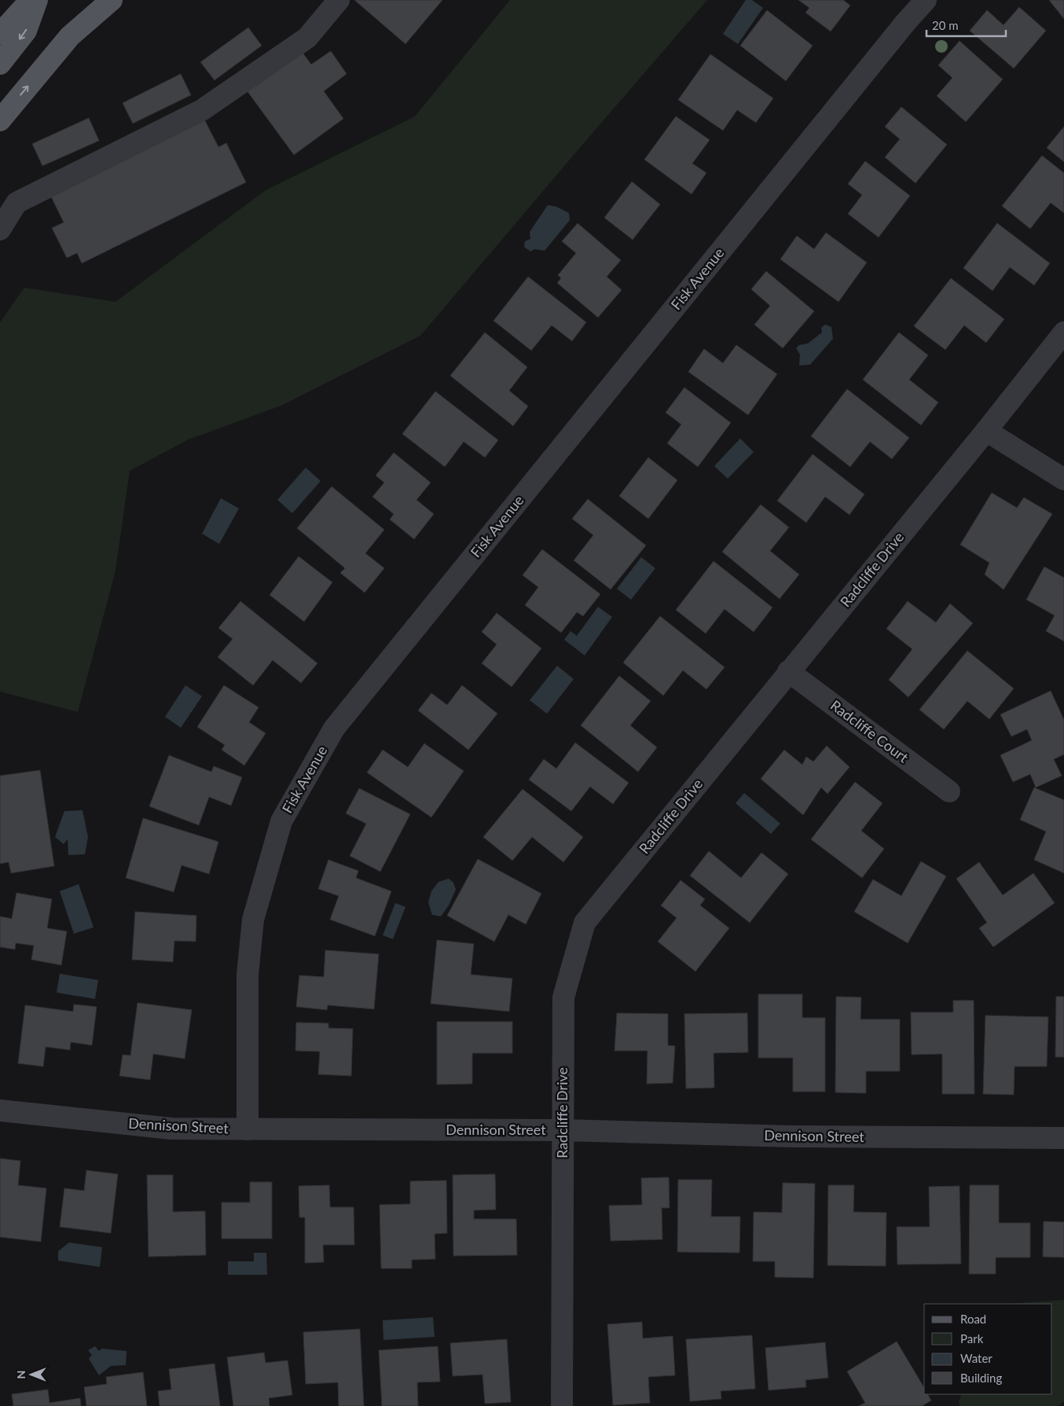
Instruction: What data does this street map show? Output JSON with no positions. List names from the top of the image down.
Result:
{
  "streets": {
    "street": [
      "Fisk Avenue",
      "Radcliffe Drive",
      "Radcliffe Court",
      "Dennison Street"
    ]
  },
  "crossings": [
    ["Fisk Avenue", "Dennison Street"],
    ["Radcliffe Drive", "Radcliffe Court"],
    ["Radcliffe Drive", "Dennison Street"]
  ],
  "legend": [
    "Road",
    "Park",
    "Water",
    "Building"
  ],
  "scale_bar": "20 m",
  "north": "left"
}
